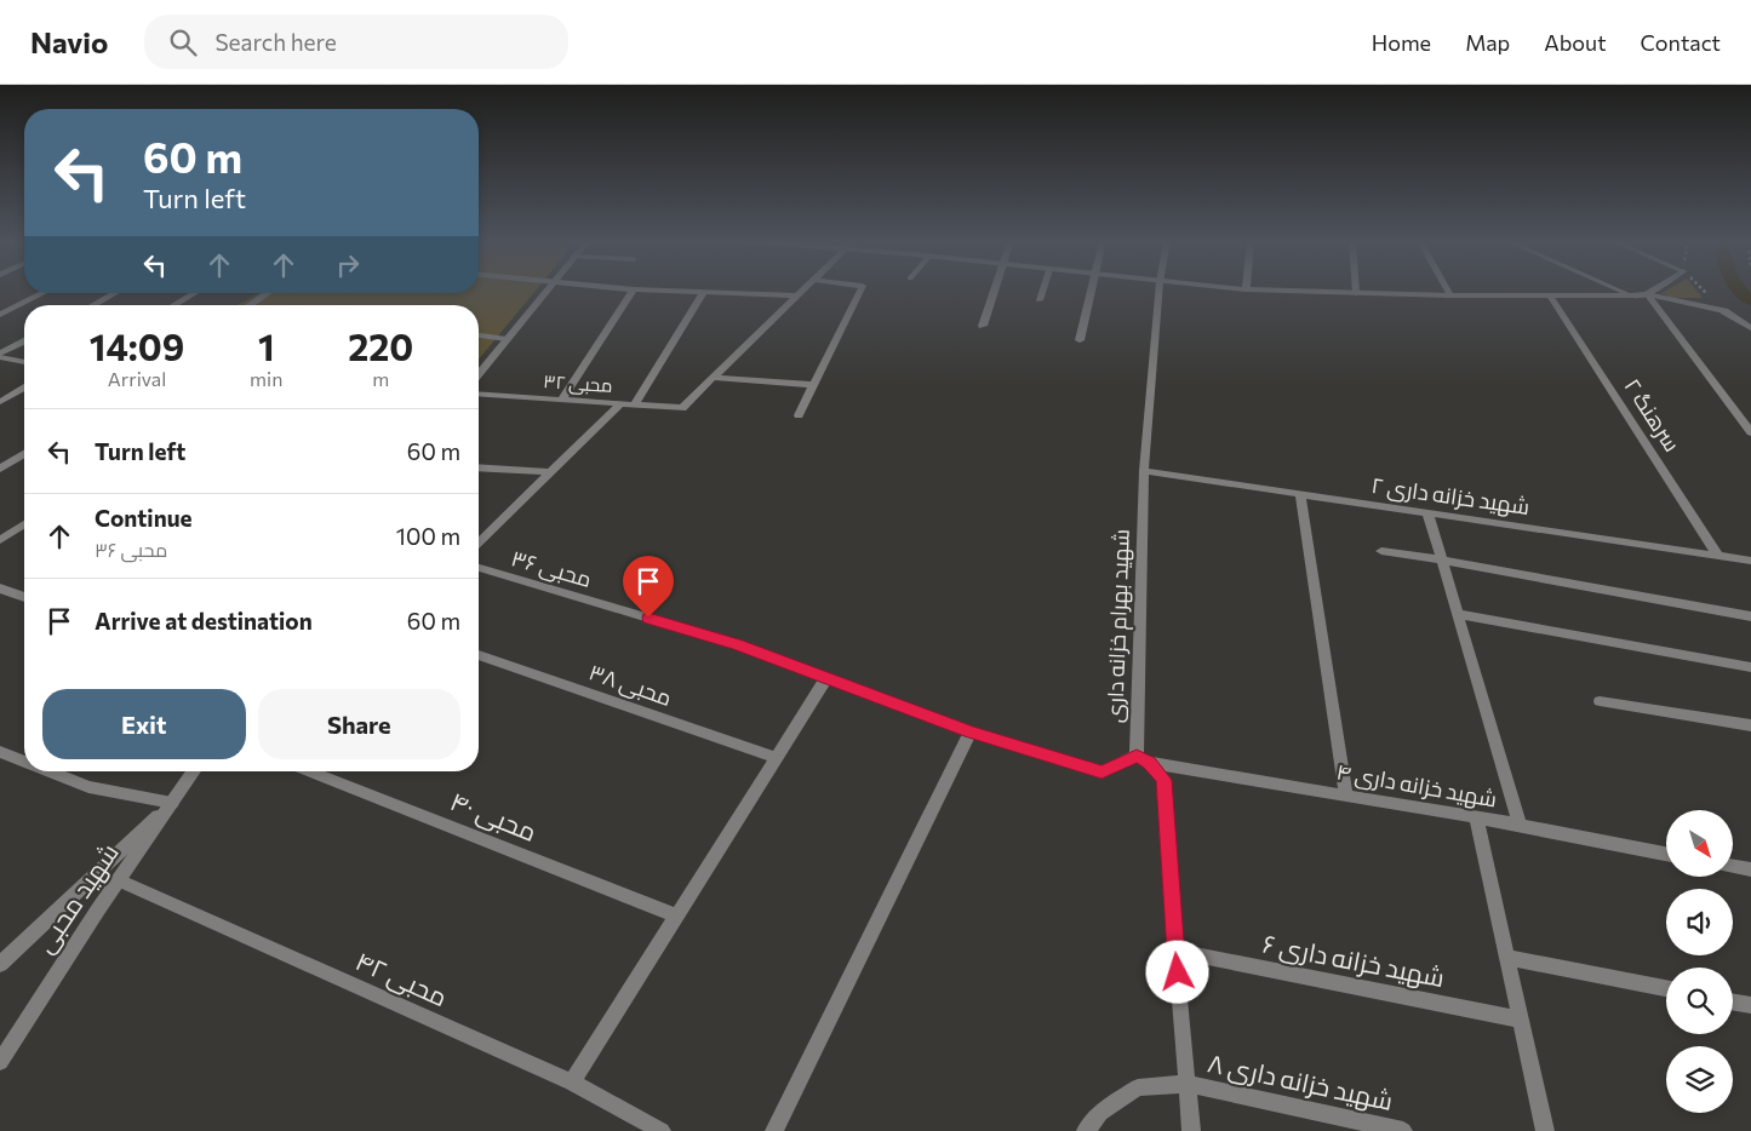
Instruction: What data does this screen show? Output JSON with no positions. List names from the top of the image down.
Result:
{
  "streets": {
    "street": [
      "محبی ۳۲",
      "سرهنگ ۲",
      "شهید خزانه داری ۲",
      "محبی ۳۶",
      "شهید بهرام خزانه داری",
      "محبی ۳۸",
      "شهید خزانه داری ۴",
      "محبی ۴۰",
      "شهید محبی",
      "شهید خزانه داری ۶",
      "محبی ۴۲",
      "شهید خزانه داری ۸"
    ]
  },
  "crossings": [
    ["سرهنگ ۲", "شهید خزانه داری ۲"],
    ["شهید خزانه داری ۲", "شهید بهرام خزانه داری"],
    ["محبی ۳۶", "شهید بهرام خزانه داری"],
    ["محبی ۳۶", "شهید خزانه داری ۴"],
    ["شهید بهرام خزانه داری", "شهید خزانه داری ۴"],
    ["شهید بهرام خزانه داری", "شهید خزانه داری ۶"],
    ["شهید بهرام خزانه داری", "شهید خزانه داری ۸"],
    ["شهید محبی", "محبی ۴۲"]
  ],
  "north": "bottom right",
  "page": {
    "header": "Navio",
    "search": "Search here",
    "nav": [
      "Home",
      "Map",
      "About",
      "Contact"
    ],
    "turn": ["60 m", "Turn left"],
    "eta": [
      "14:09",
      "Arrival",
      "1",
      "min",
      "220",
      "m"
    ],
    "list": [
      {
        "name": "Turn left",
        "value": "60 m"
      },
      {
        "name": "Continue",
        "note": "محبی ۳۶",
        "value": "100 m"
      },
      {
        "name": "Arrive at destination",
        "value": "60 m"
      }
    ],
    "buttons": ["Exit", "Share"]
  }
}
